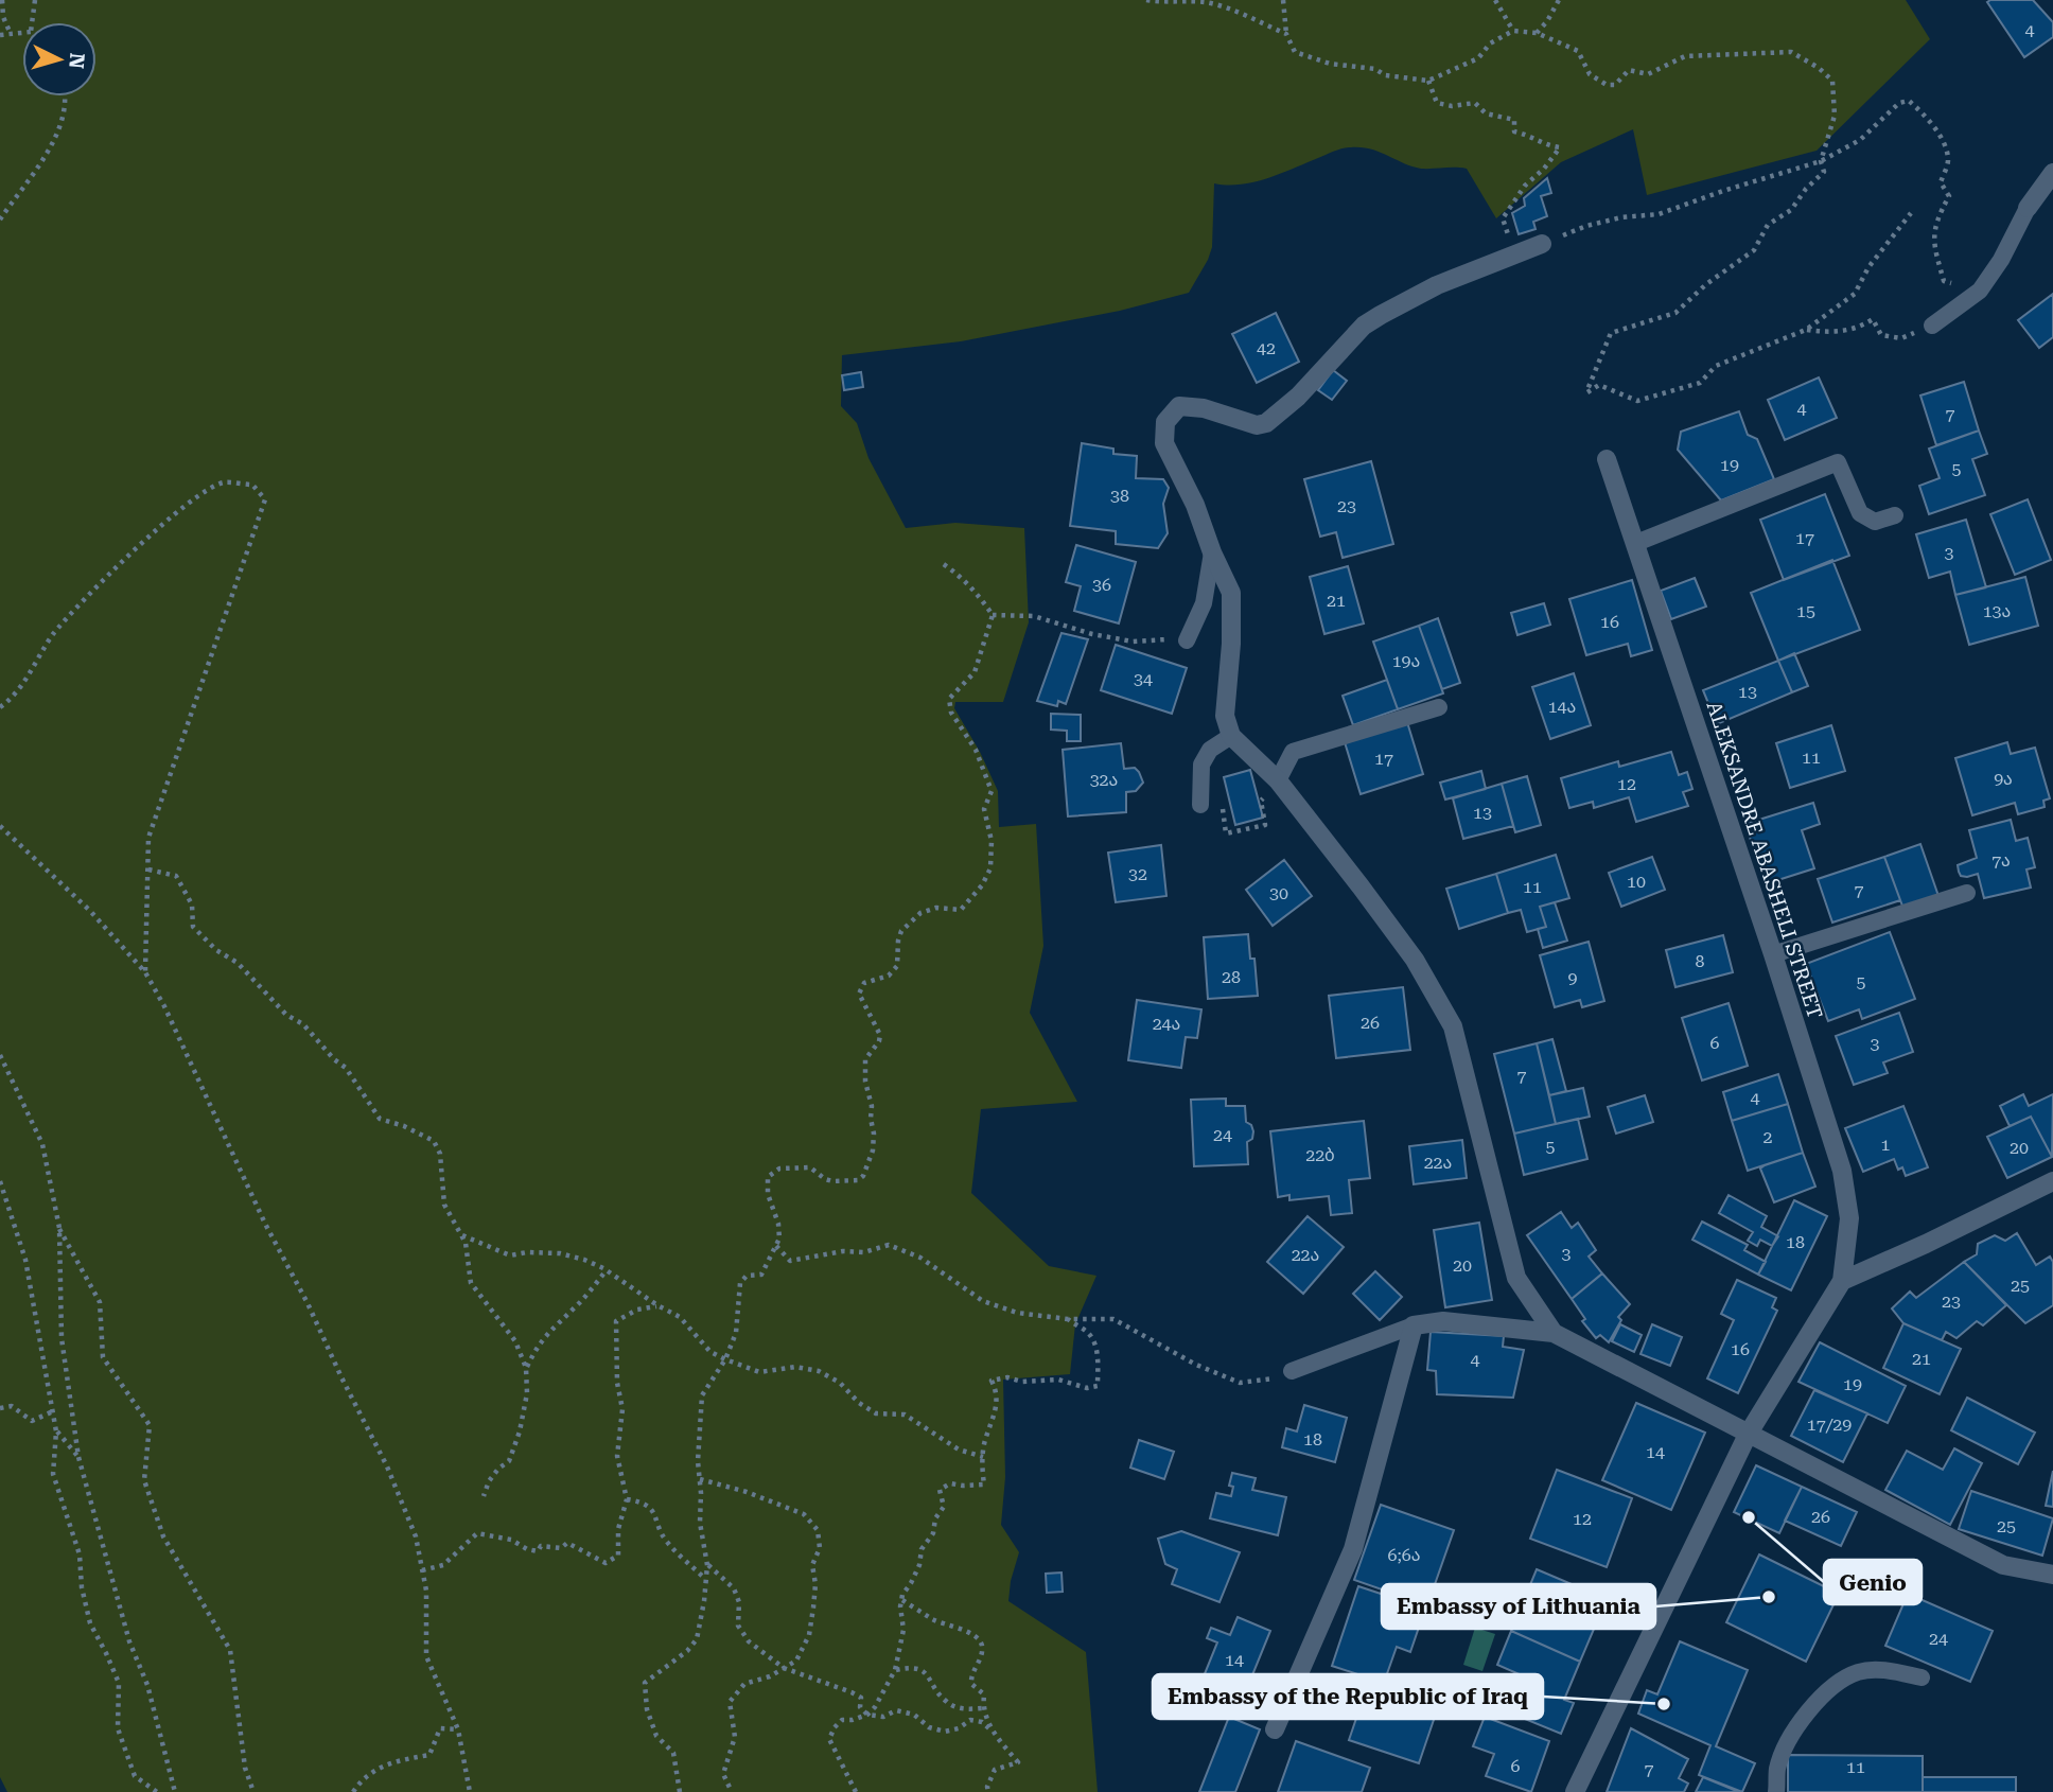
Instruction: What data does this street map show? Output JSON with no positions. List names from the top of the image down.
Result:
{
  "streets": {
    "street": ["ALEKSANDRE ABASHELI STREET"]
  },
  "places": ["Genio", "Embassy of Lithuania", "Embassy of the Republic of Iraq"],
  "house_numbers": [
    "4",
    "42",
    "4",
    "7",
    "19",
    "5",
    "38",
    "23",
    "17",
    "3",
    "36",
    "21",
    "15",
    "13ა",
    "16",
    "19ა",
    "34",
    "13",
    "14ა",
    "11",
    "17",
    "9ა",
    "32ა",
    "12",
    "13",
    "7ა",
    "32",
    "10",
    "11",
    "7",
    "30",
    "8",
    "28",
    "9",
    "5",
    "26",
    "24ა",
    "6",
    "3",
    "7",
    "4",
    "24",
    "2",
    "1",
    "5",
    "20",
    "22ბ",
    "22ა",
    "18",
    "3",
    "22ა",
    "20",
    "25",
    "23",
    "16",
    "21",
    "4",
    "19",
    "17/29",
    "18",
    "14",
    "26",
    "12",
    "25",
    "6;6ა",
    "24",
    "14",
    "6",
    "11",
    "7"
  ],
  "north": "right"
}
